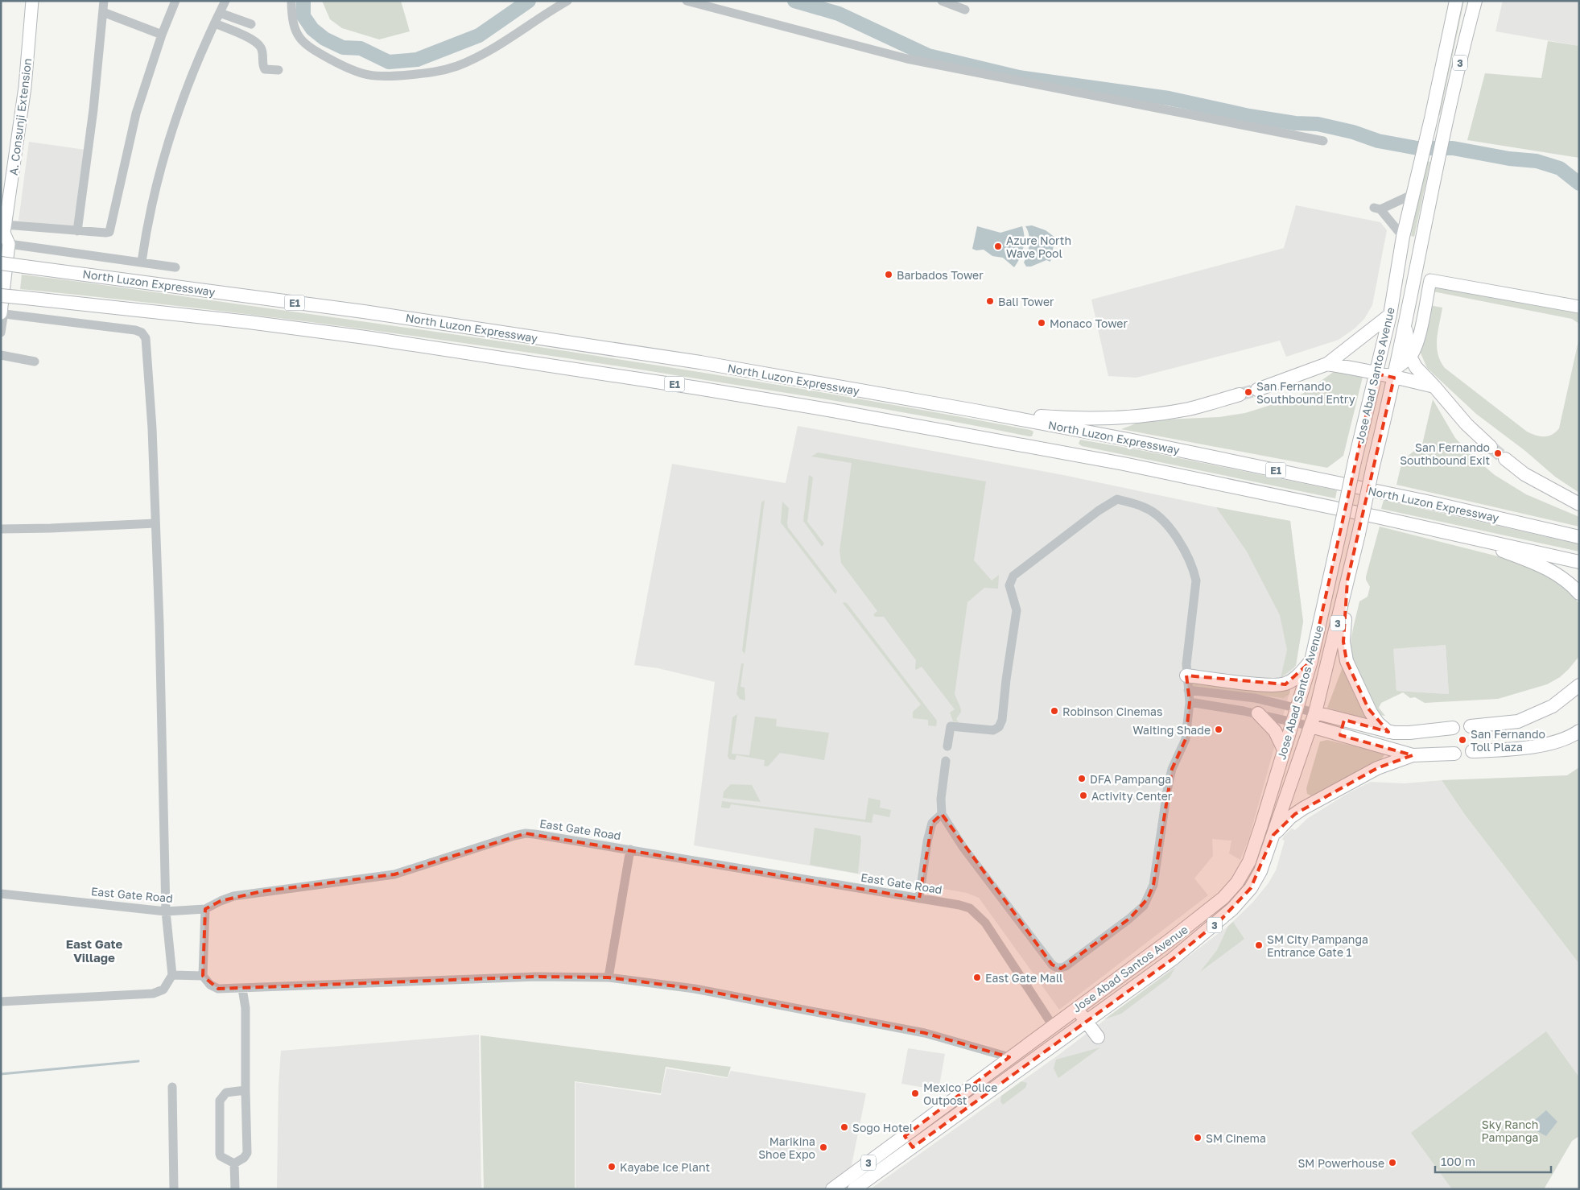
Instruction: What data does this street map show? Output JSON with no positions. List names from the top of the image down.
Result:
{
  "streets": {
    "highway": [
      "3",
      "North Luzon Expressway",
      "E1",
      "Jose Abad Santos Avenue"
    ],
    "main road": ["A. Consunji Extension"],
    "street": ["East Gate Road"]
  },
  "crossings": [
    ["Jose Abad Santos Avenue", "East Gate Road"]
  ],
  "districts": ["East Gate Village"],
  "parks": ["Sky Ranch Pampanga"],
  "places": [
    "Azure North Wave Pool",
    "Barbados Tower",
    "Bali Tower",
    "Monaco Tower",
    "San Fernando Southbound Entry",
    "San Fernando Southbound Exit",
    "Robinson Cinemas",
    "Waiting Shade",
    "San Fernando Toll Plaza",
    "DFA Pampanga",
    "Activity Center",
    "SM City Pampanga Entrance Gate 1",
    "East Gate Mall",
    "Mexico Police Outpost",
    "Sogo Hotel",
    "SM Cinema",
    "Marikina Shoe Expo",
    "SM Powerhouse",
    "Kayabe Ice Plant"
  ],
  "scale_bar": "100 m"
}
